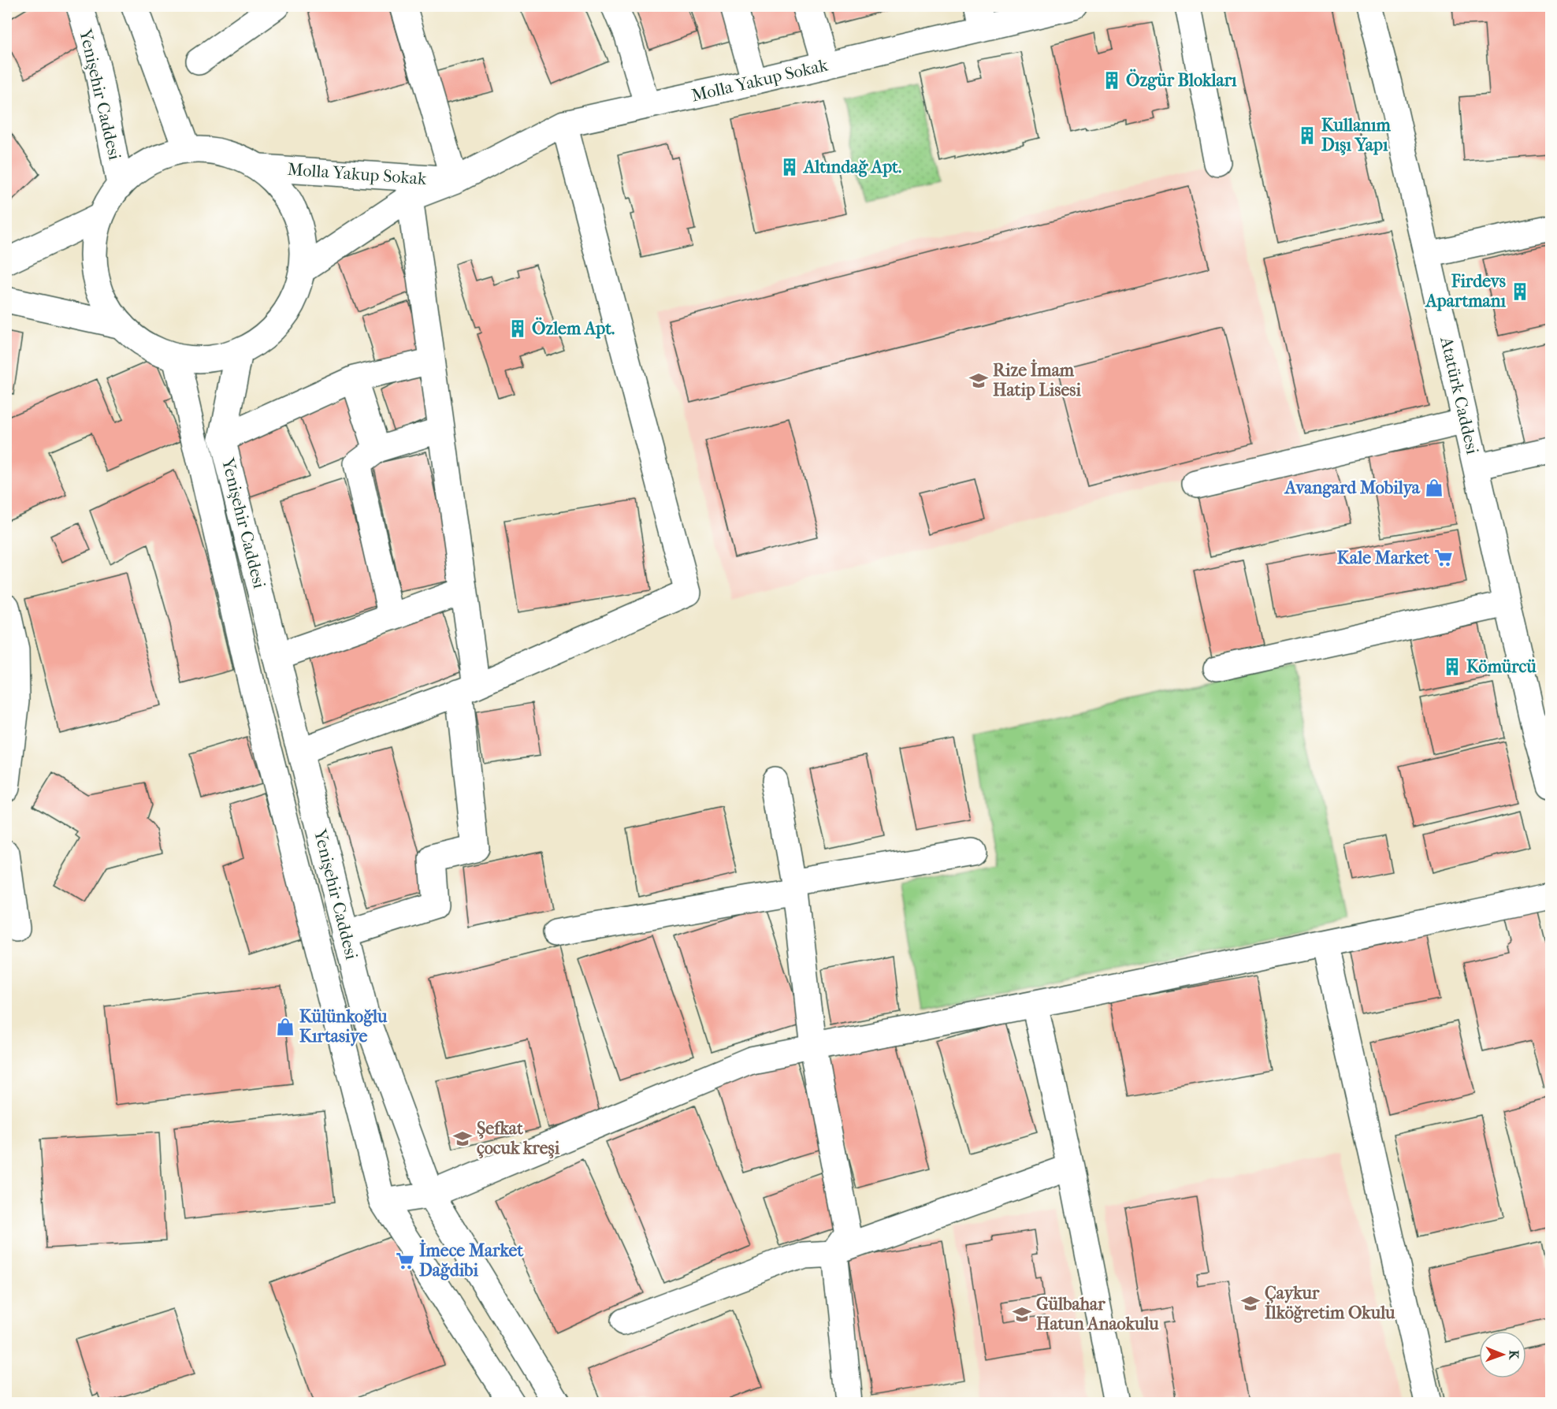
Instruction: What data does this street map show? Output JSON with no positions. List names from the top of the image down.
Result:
{
  "streets": {
    "street": ["Molla Yakup Sokak", "Yenişehir Caddesi", "Atatürk Caddesi"]
  },
  "places": {
    "building": [
      "Özgür Blokları",
      "Kullanım Dışı Yapı",
      "Altındağ Apt.",
      "Firdevs Apartmanı",
      "Özlem Apt.",
      "Kömürcü"
    ],
    "school or university": [
      "Rize İmam Hatip Lisesi",
      "Şefkat çocuk kreşi",
      "Çaykur İlköğretim Okulu",
      "Gülbahar Hatun Anaokulu"
    ],
    "shop": ["Avangard Mobilya", "Külünkoğlu Kırtasiye"],
    "supermarket": ["Kale Market", "İmece Market Dağdibi"]
  },
  "north": "right"
}
